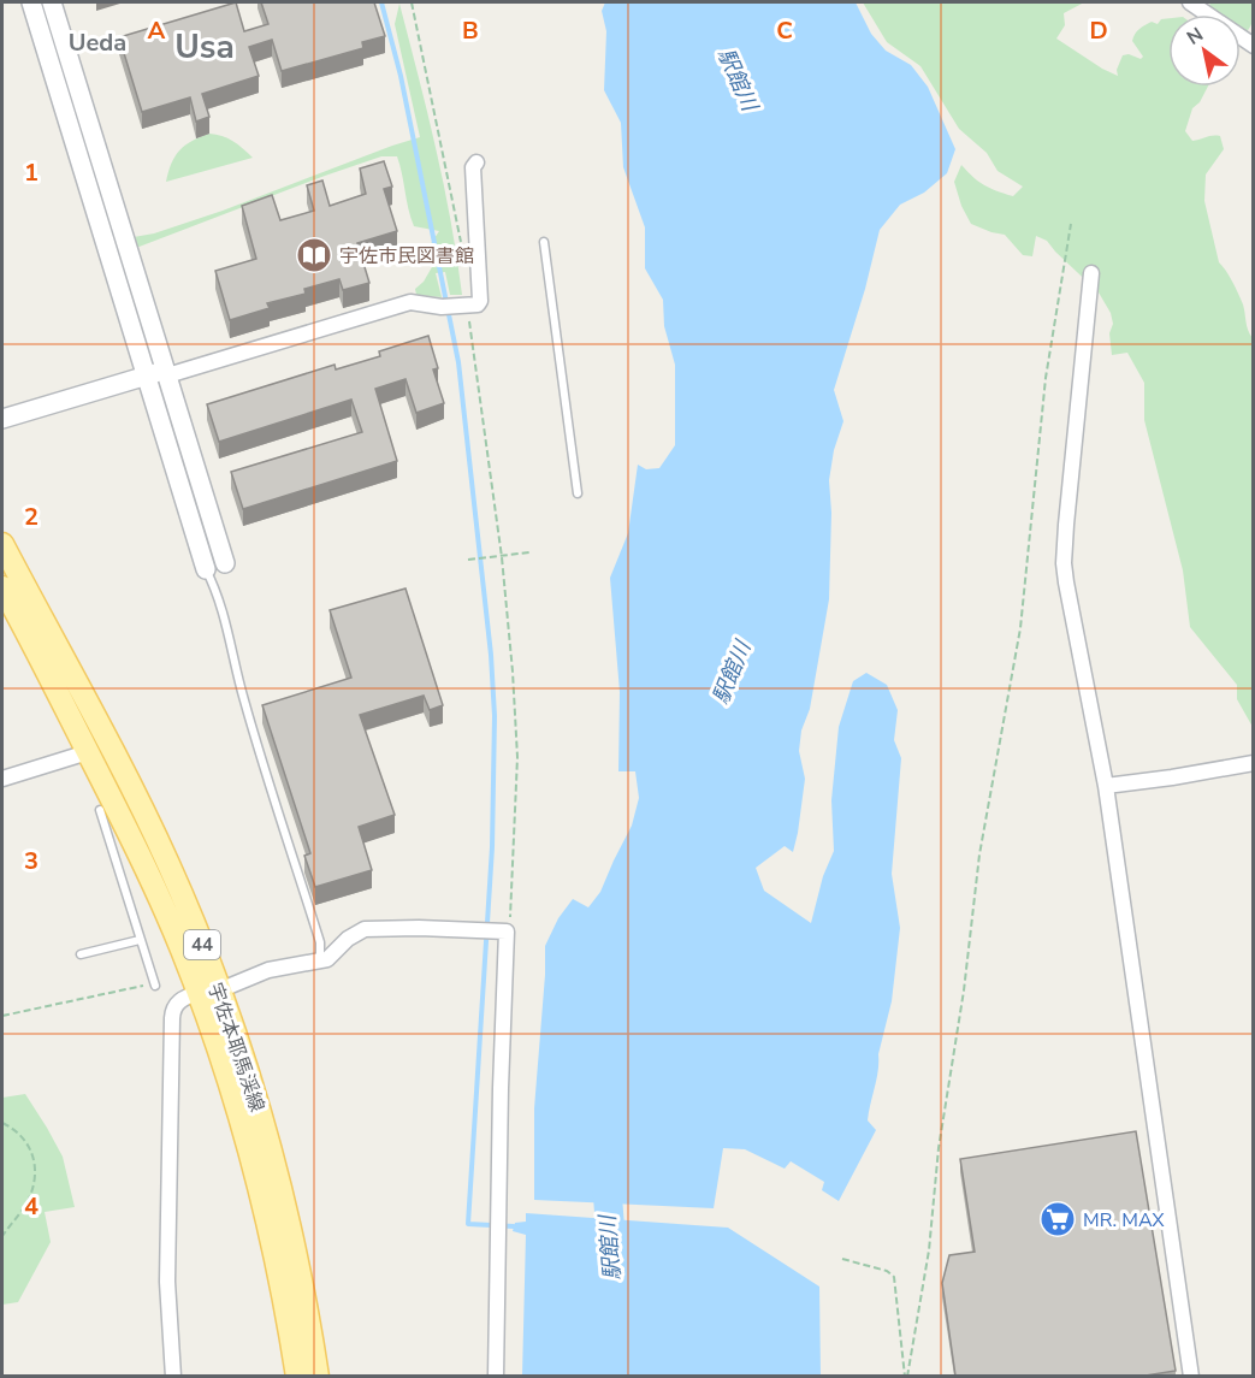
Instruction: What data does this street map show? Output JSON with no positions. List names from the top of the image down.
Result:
{
  "streets": {
    "main road": ["44", "宇佐本耶馬渓線"]
  },
  "districts": ["Ueda", "Usa"],
  "water": ["駅館川"],
  "places": {
    "library": ["宇佐市民図書館"],
    "supermarket": ["MR. MAX"]
  },
  "north": "top left",
  "grid": {
    "columns": [
      "A",
      "B",
      "C",
      "D"
    ],
    "rows": [
      "1",
      "2",
      "3",
      "4"
    ]
  }
}
